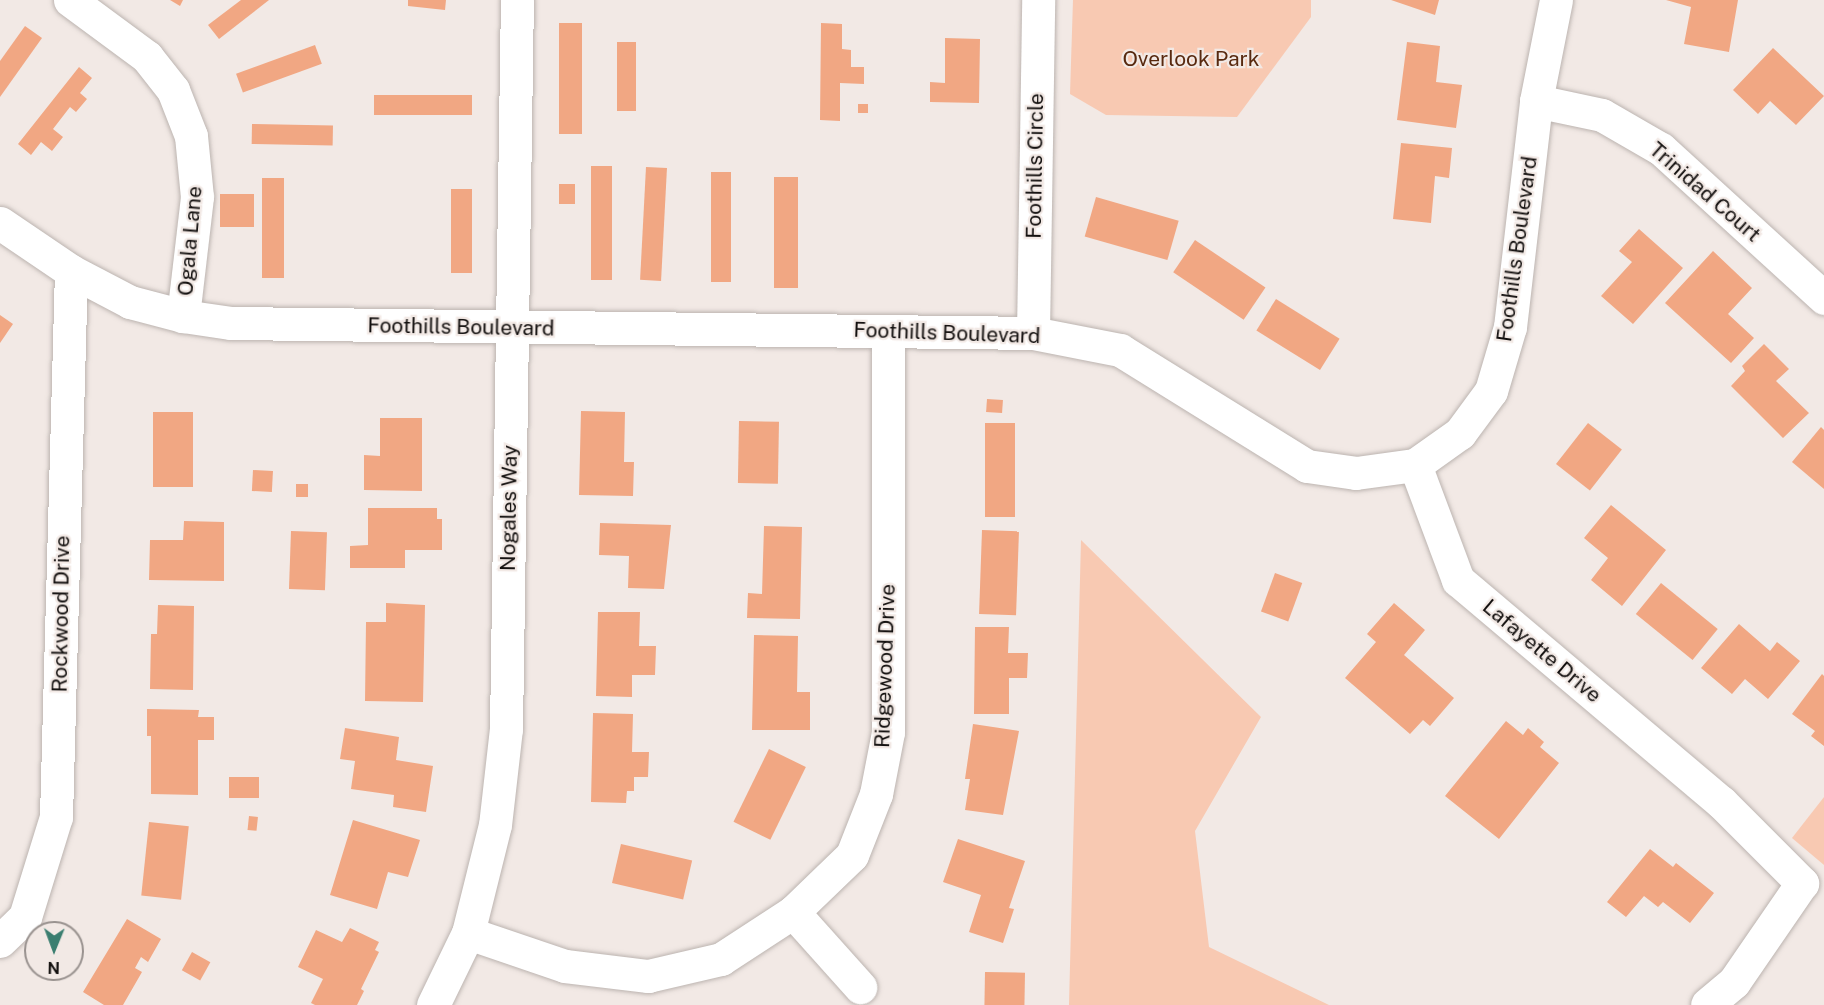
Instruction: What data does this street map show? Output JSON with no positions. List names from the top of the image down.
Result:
{
  "streets": {
    "street": [
      "Foothills Circle",
      "Trinidad Court",
      "Ogala Lane",
      "Foothills Boulevard",
      "Nogales Way",
      "Rockwood Drive",
      "Lafayette Drive",
      "Ridgewood Drive"
    ]
  },
  "crossings": [
    ["Foothills Circle", "Foothills Boulevard"],
    ["Trinidad Court", "Foothills Boulevard"],
    ["Ogala Lane", "Foothills Boulevard"],
    ["Foothills Boulevard", "Nogales Way"],
    ["Foothills Boulevard", "Rockwood Drive"],
    ["Foothills Boulevard", "Lafayette Drive"],
    ["Foothills Boulevard", "Ridgewood Drive"],
    ["Nogales Way", "Ridgewood Drive"]
  ],
  "parks": ["Overlook Park"],
  "north": "bottom"
}
